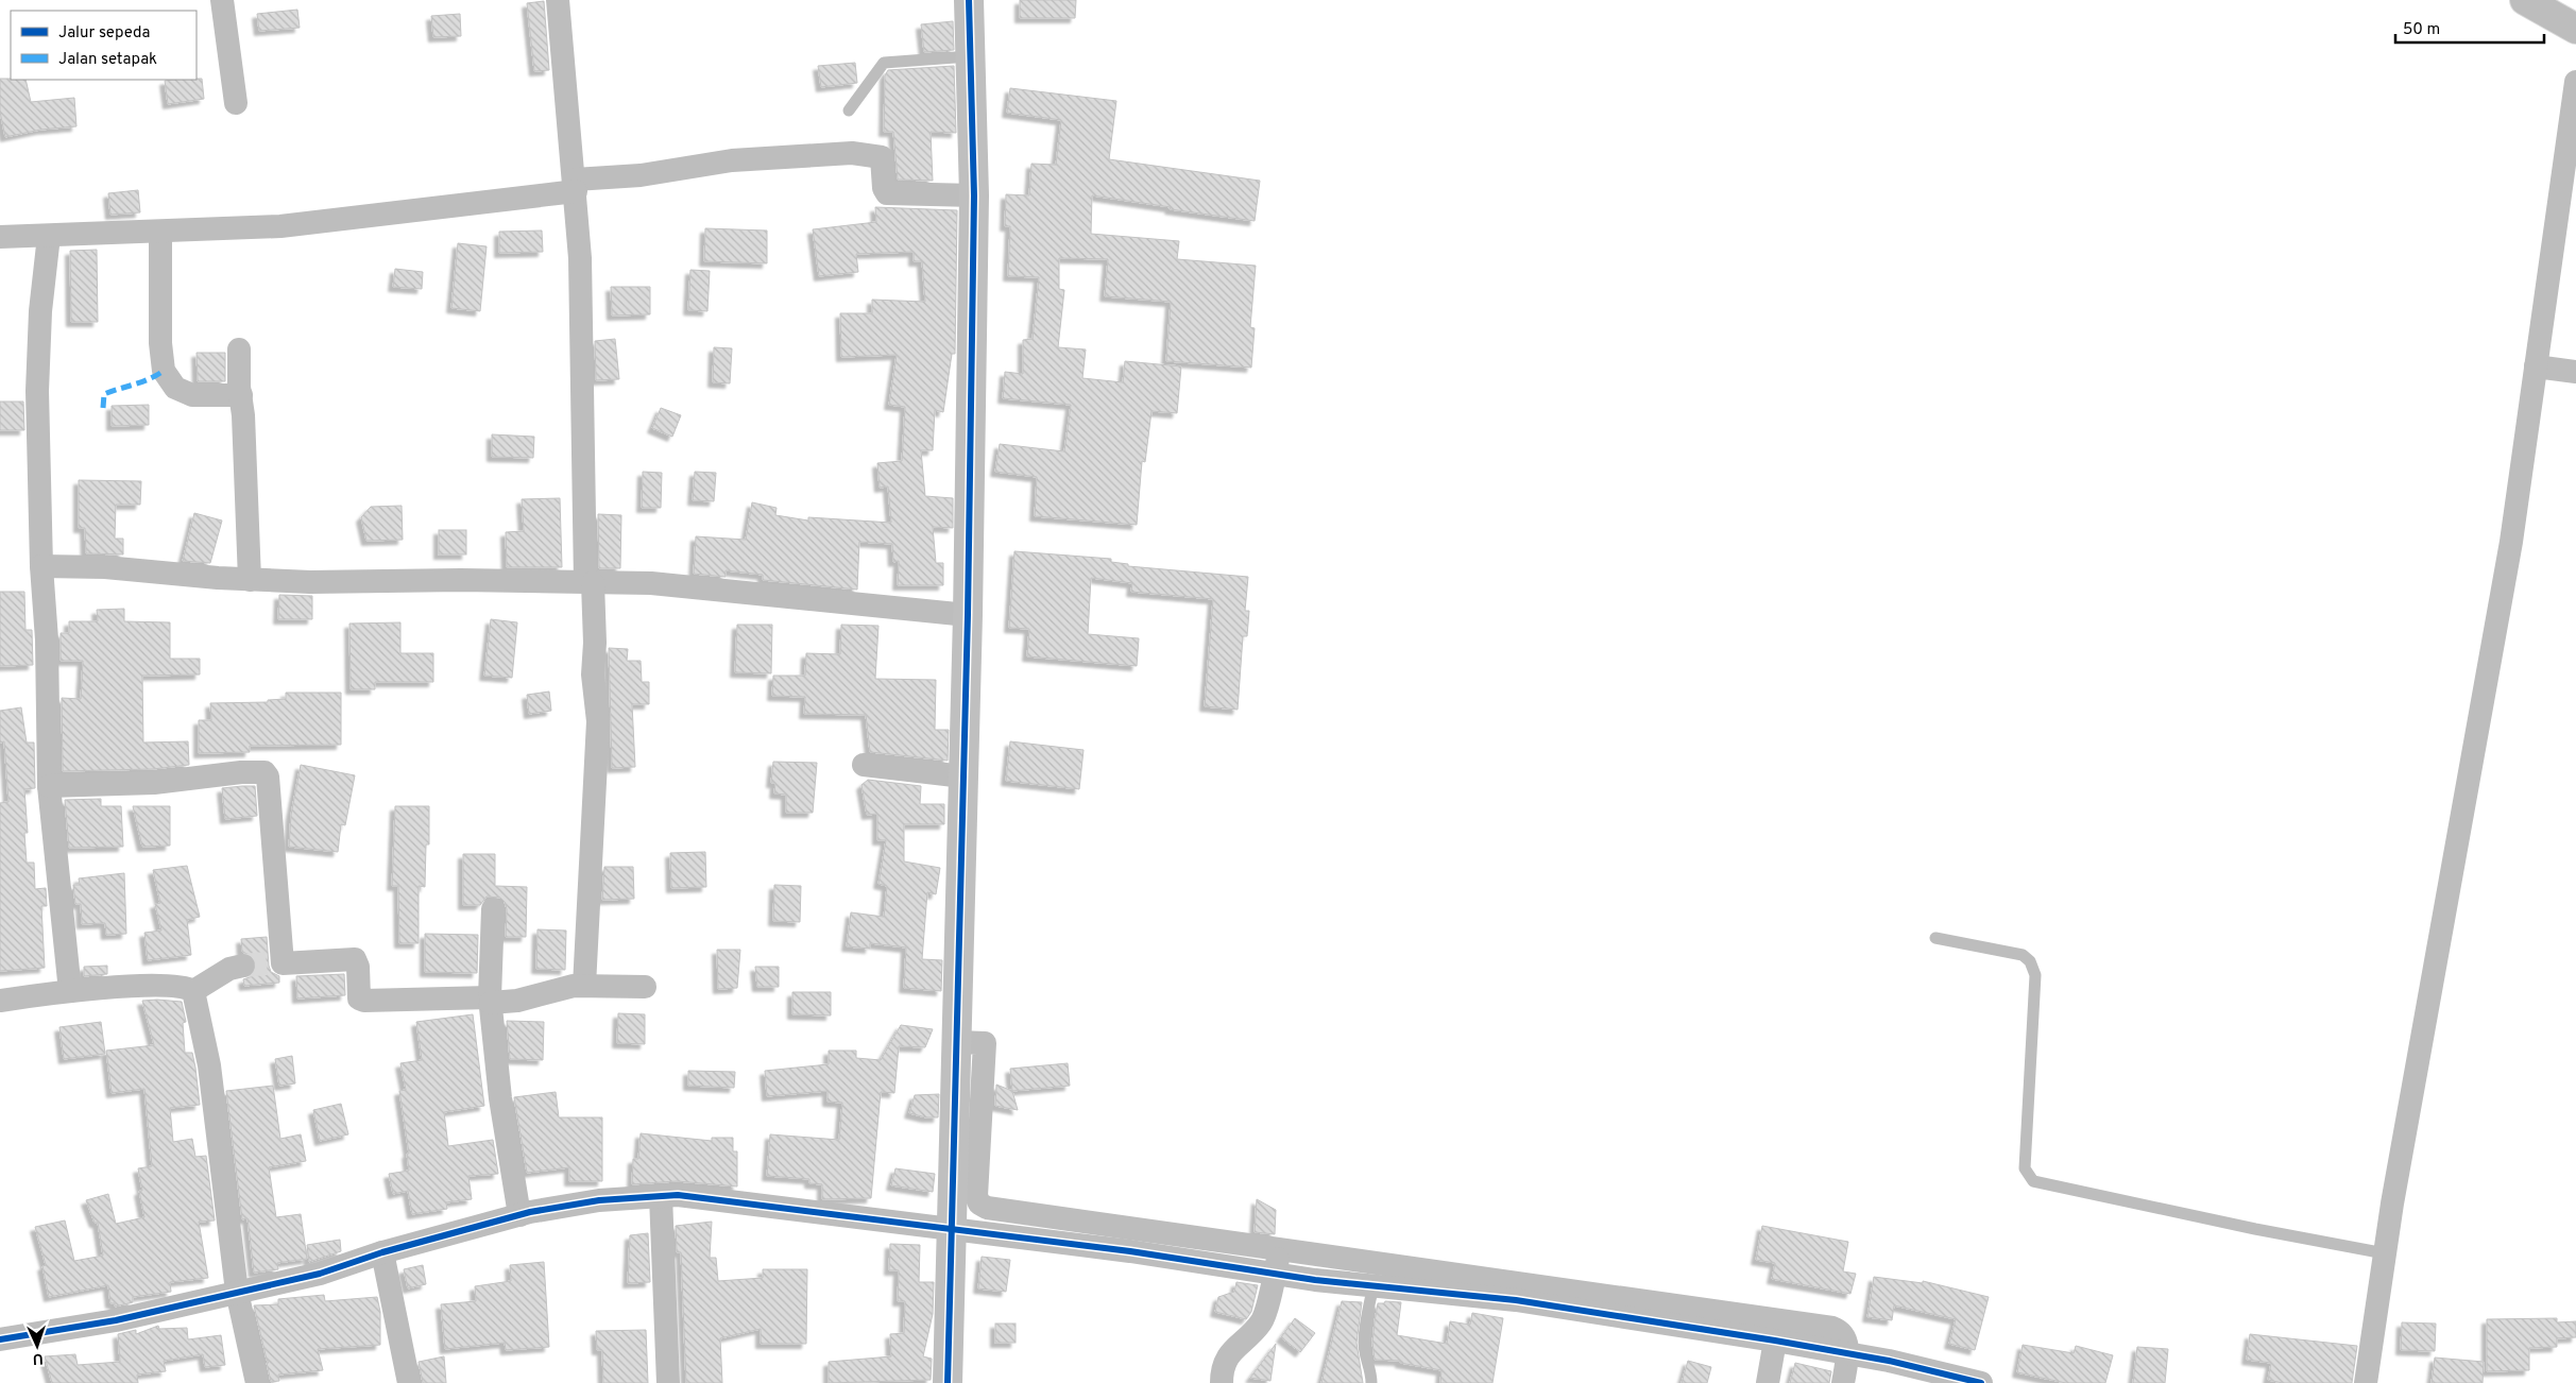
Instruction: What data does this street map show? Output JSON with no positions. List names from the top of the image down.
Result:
{
  "legend": ["Jalur sepeda", "Jalan setapak"],
  "scale_bar": "50 m",
  "north": "bottom"
}
